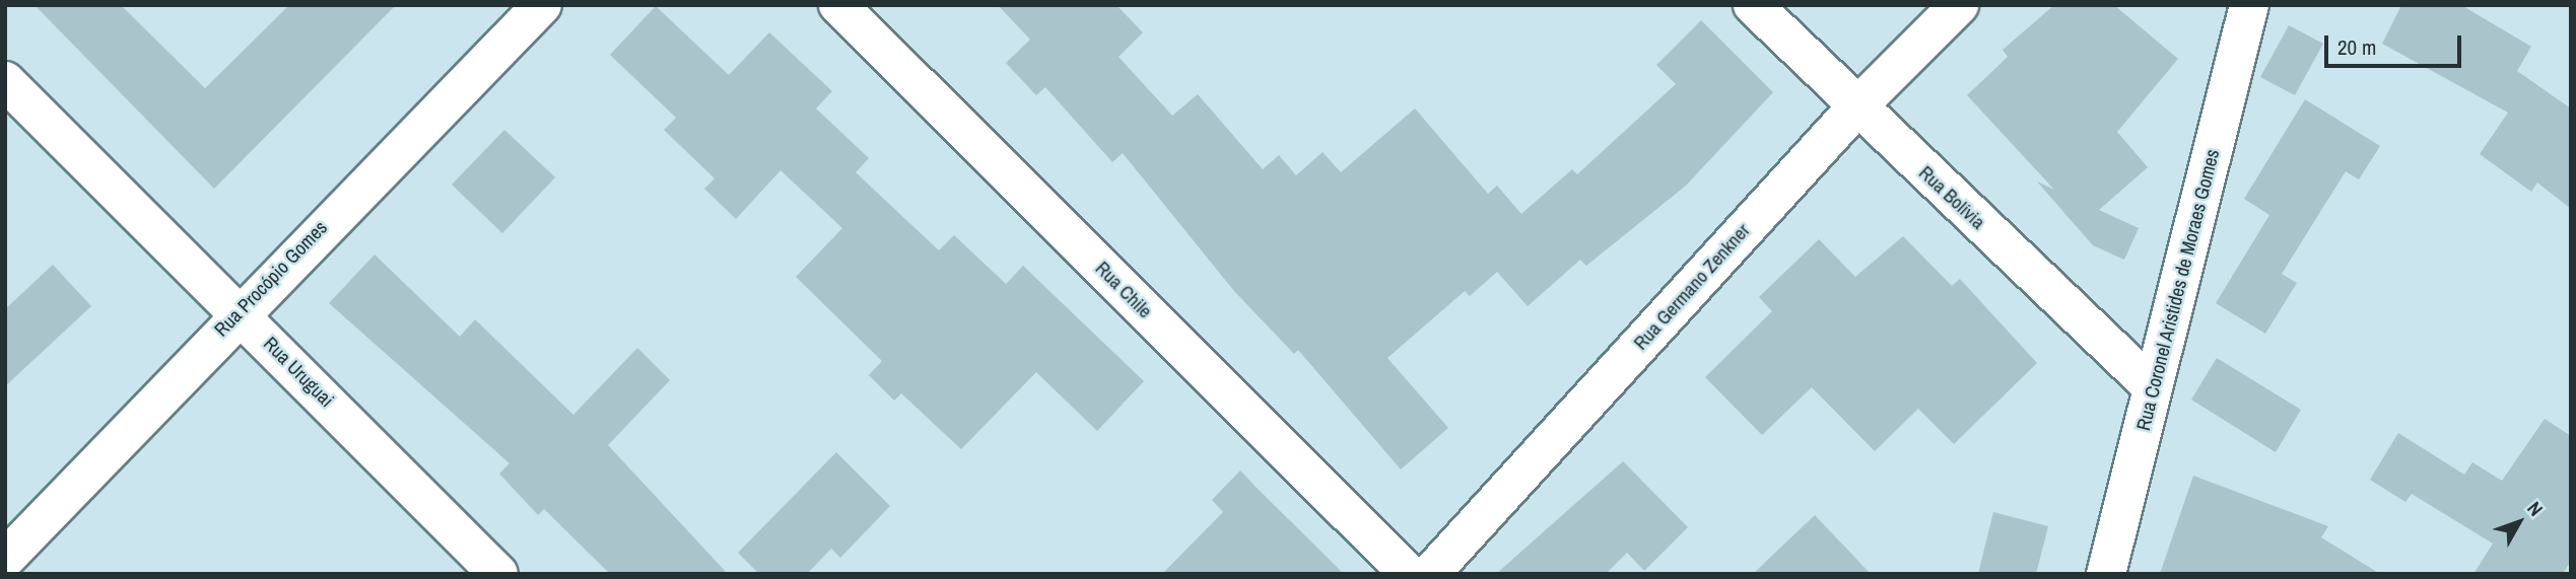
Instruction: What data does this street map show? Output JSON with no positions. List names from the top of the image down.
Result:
{
  "streets": {
    "street": [
      "Rua Bolívia",
      "Rua Procópio Gomes",
      "Rua Germano Zenkner",
      "Rua Chile",
      "Rua Coronel Aristides de Moraes Gomes",
      "Rua Uruguai"
    ]
  },
  "crossings": [
    ["Rua Bolívia", "Rua Germano Zenkner"],
    ["Rua Bolívia", "Rua Coronel Aristides de Moraes Gomes"],
    ["Rua Procópio Gomes", "Rua Uruguai"]
  ],
  "scale_bar": "20 m",
  "north": "top right"
}
